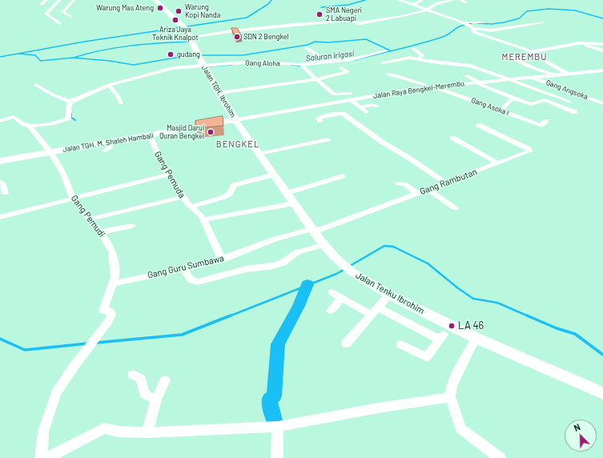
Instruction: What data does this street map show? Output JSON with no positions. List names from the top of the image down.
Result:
{
  "streets": {
    "highway": ["Jalan TGH. Ibrohim", "Jalan TGH. M. Shaleh Hambali"],
    "main road": ["Jalan Tenku Ibrohim"],
    "street": [
      "Gang Aloha",
      "Jalan Raya Bengkel-Merembu",
      "Gang Angsoka",
      "Gang Asoka I",
      "Gang Pemuda",
      "Gang Rambutan",
      "Gang Pemudi",
      "Gang Guru Sumbawa"
    ]
  },
  "crossings": [
    ["Gang Aloha", "Jalan TGH. Ibrohim"],
    ["Jalan Raya Bengkel-Merembu", "Gang Angsoka"],
    ["Jalan Raya Bengkel-Merembu", "Jalan TGH. Ibrohim"],
    ["Jalan Raya Bengkel-Merembu", "Gang Asoka I"],
    ["Jalan Raya Bengkel-Merembu", "Jalan TGH. M. Shaleh Hambali"],
    ["Jalan Raya Bengkel-Merembu", "Jalan Tenku Ibrohim"],
    ["Jalan TGH. Ibrohim", "Jalan TGH. M. Shaleh Hambali"],
    ["Jalan TGH. Ibrohim", "Jalan Tenku Ibrohim"],
    ["Jalan TGH. M. Shaleh Hambali", "Gang Pemuda"],
    ["Jalan TGH. M. Shaleh Hambali", "Gang Pemudi"],
    ["Jalan TGH. M. Shaleh Hambali", "Jalan Tenku Ibrohim"],
    ["Gang Pemuda", "Gang Guru Sumbawa"],
    ["Gang Rambutan", "Gang Guru Sumbawa"],
    ["Gang Rambutan", "Jalan Tenku Ibrohim"],
    ["Gang Pemudi", "Gang Guru Sumbawa"],
    ["Gang Guru Sumbawa", "Jalan Tenku Ibrohim"]
  ],
  "districts": ["MEREMBU", "BENGKEL"],
  "water": ["Saluran irigasi"],
  "places": [
    "Warung Mas Ateng",
    "Warung Kopi Nanda",
    "SMA Negeri 2 Labuapi",
    "Ariza Jaya Teknik Knalpot",
    "SDN 2 Bengkel",
    "gudang",
    "Masjid Darul Quran Bengkel",
    "LA 46"
  ],
  "north": "top left"
}
